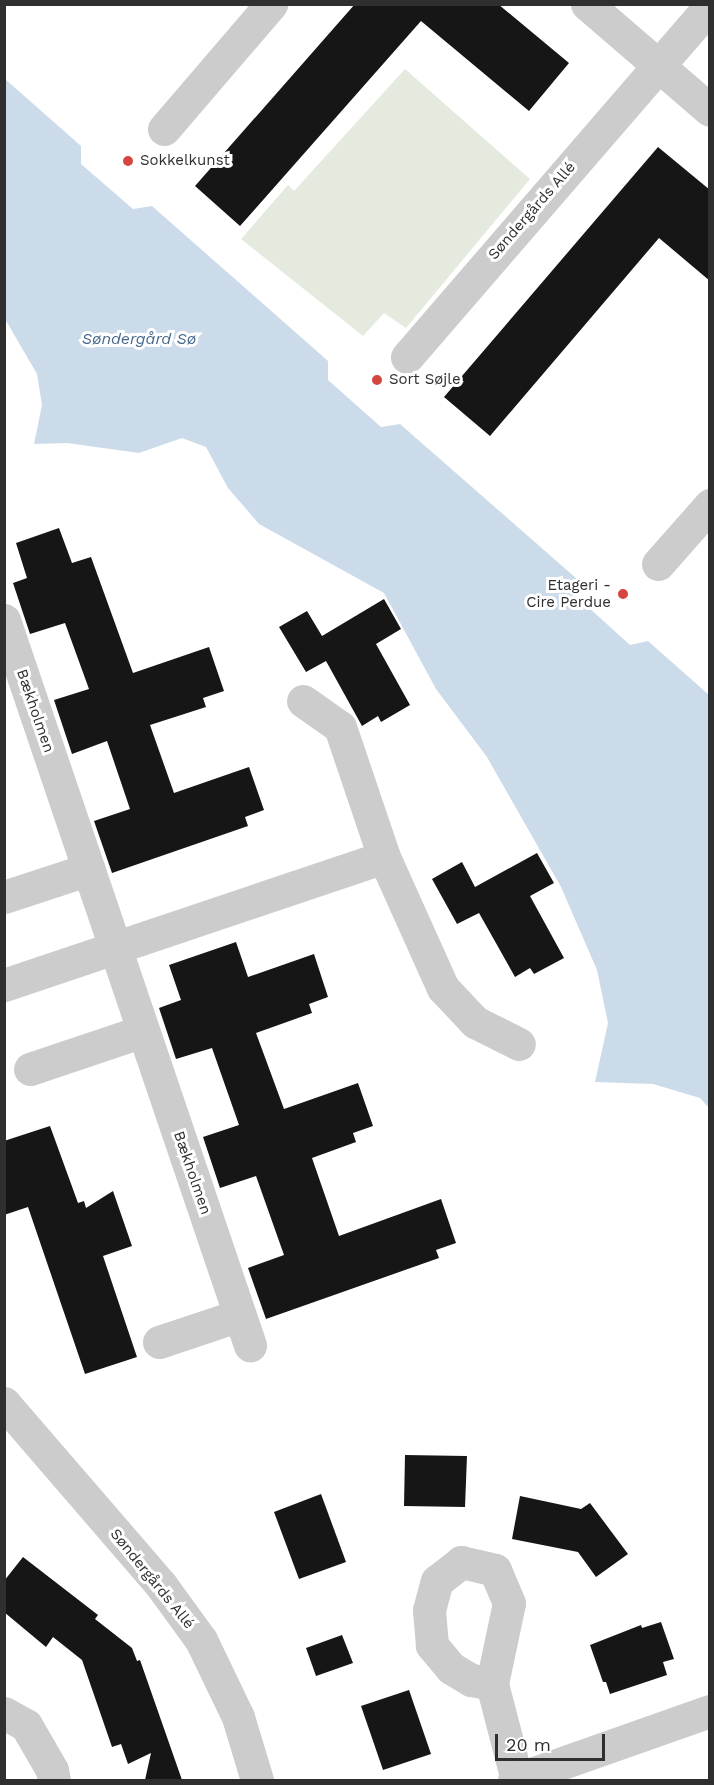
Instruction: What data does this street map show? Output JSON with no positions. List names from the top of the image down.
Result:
{
  "streets": {
    "street": ["Søndergårds Allé", "Bækholmen"]
  },
  "water": ["Søndergård Sø"],
  "places": ["Sokkelkunst", "Sort Søjle", "Etageri - Cire Perdue"],
  "scale_bar": "20 m"
}
